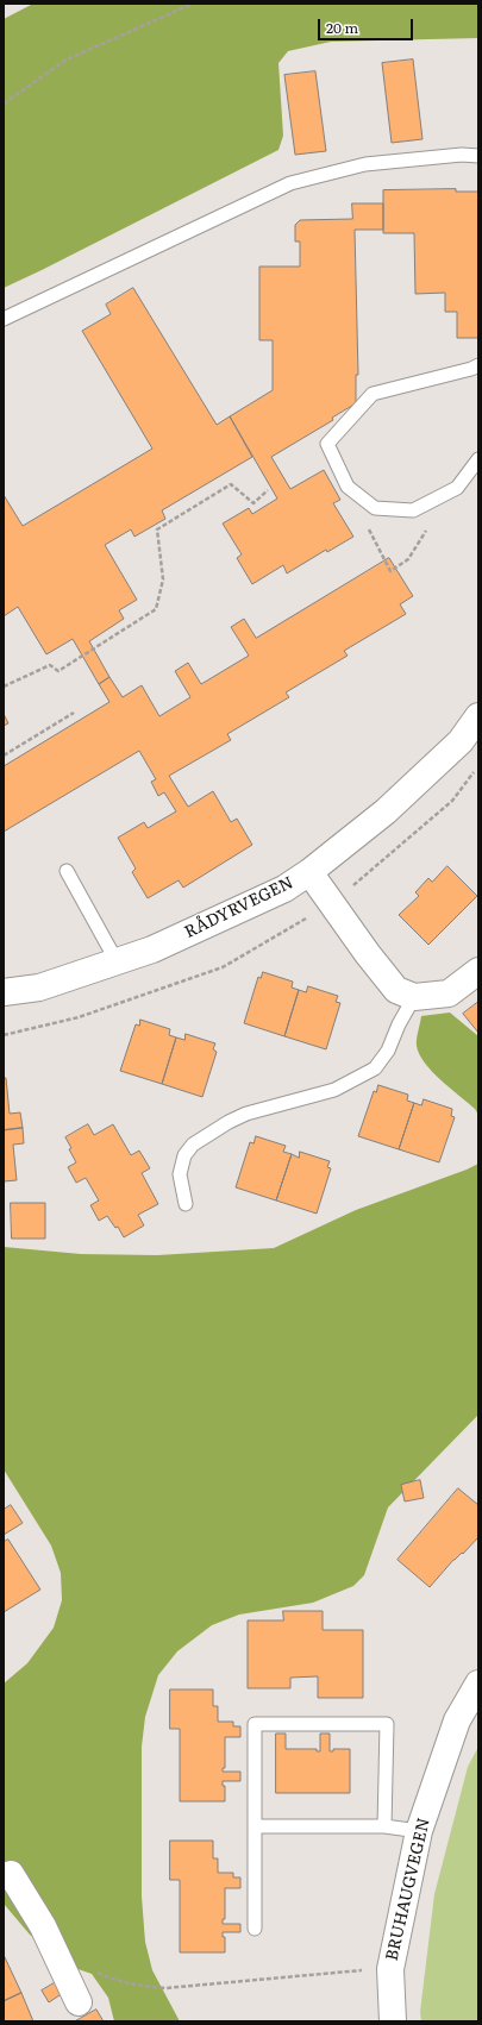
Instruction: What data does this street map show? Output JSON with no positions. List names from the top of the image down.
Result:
{
  "streets": {
    "street": ["RÅDYRVEGEN", "BRUHAUGVEGEN"]
  },
  "scale_bar": "20 m"
}
